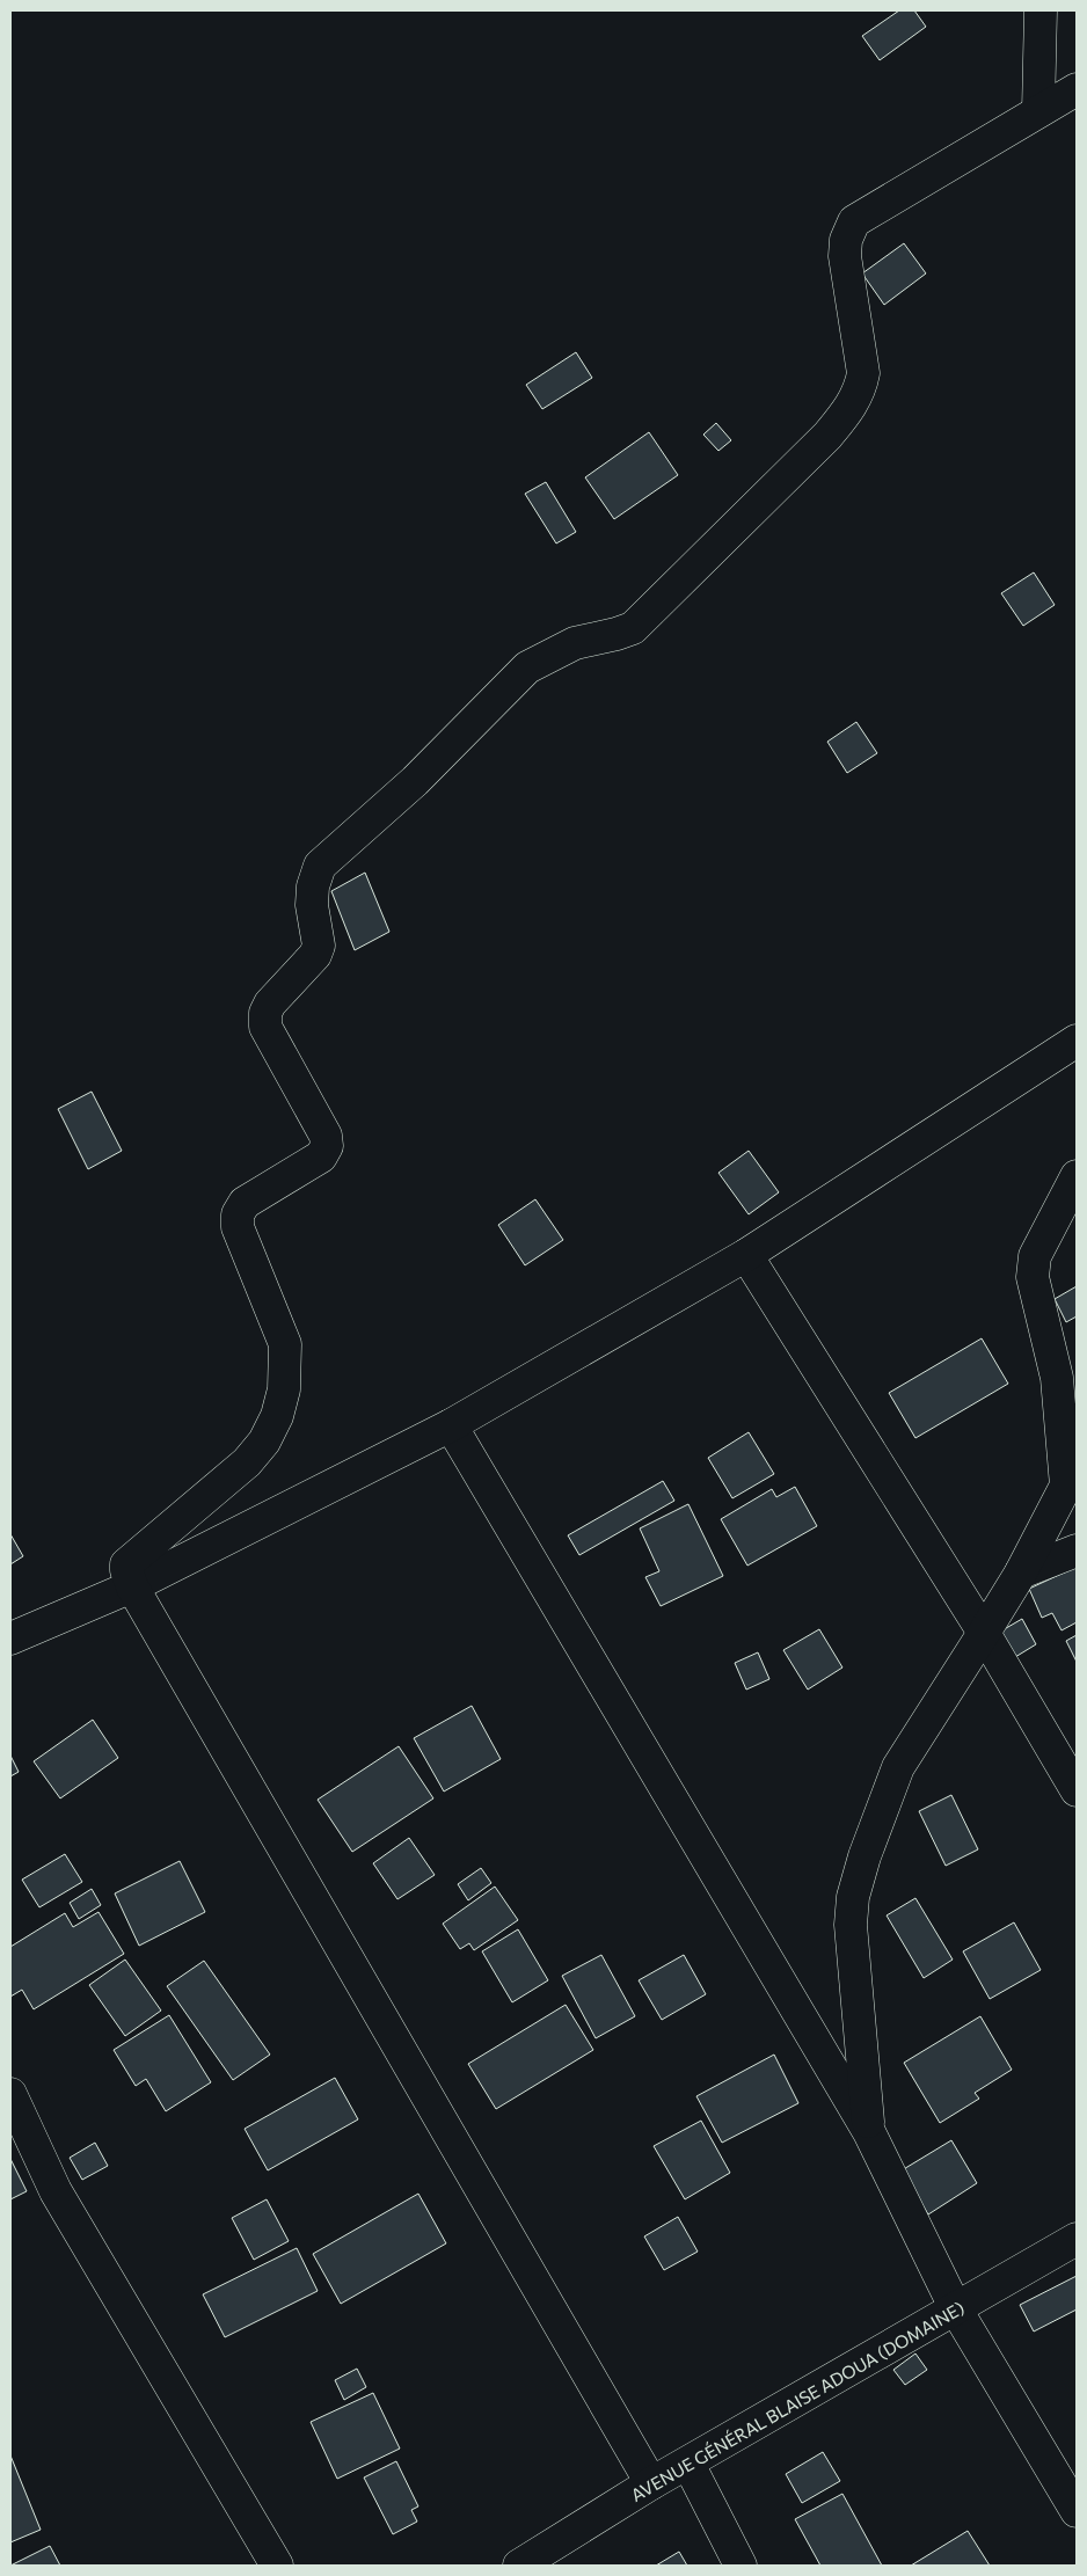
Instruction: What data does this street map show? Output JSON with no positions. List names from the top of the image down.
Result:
{
  "streets": {
    "street": ["AVENUE GÉNÉRAL BLAISE ADOUA (DOMAINE)"]
  }
}
